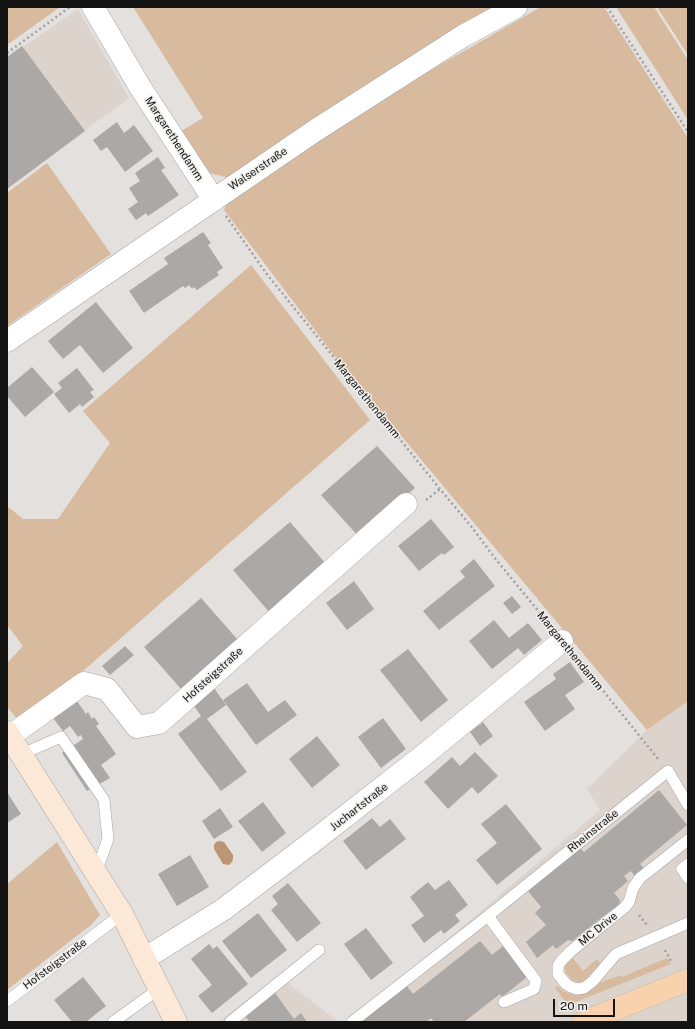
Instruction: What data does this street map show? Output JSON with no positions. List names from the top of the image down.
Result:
{
  "streets": {
    "main road": ["Hofsteigstraße"],
    "street": ["Margarethendamm", "Walserstraße", "Juchartstraße"],
    "lane": ["Rheinstraße", "MC Drive"]
  },
  "crossings": [
    ["Margarethendamm", "Walserstraße"],
    ["Margarethendamm", "Juchartstraße"],
    ["Margarethendamm", "Rheinstraße"],
    ["Hofsteigstraße", "Juchartstraße"]
  ],
  "scale_bar": "20 m"
}
